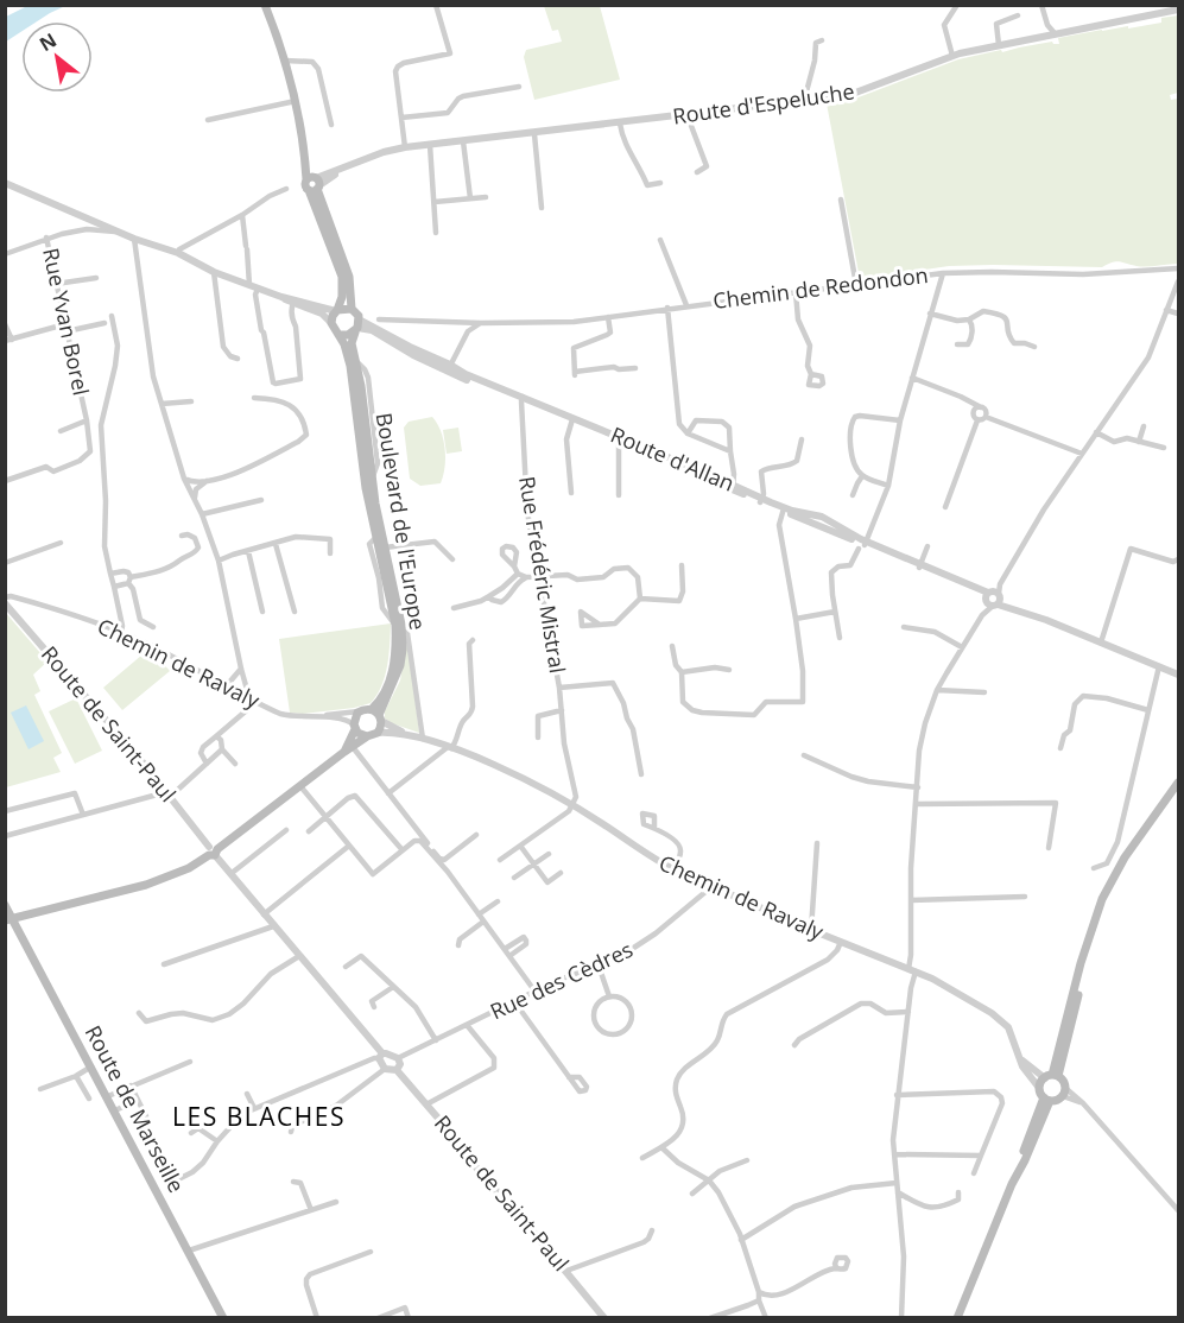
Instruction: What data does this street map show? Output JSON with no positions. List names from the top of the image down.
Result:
{
  "streets": {
    "main road": ["Boulevard de l'Europe", "Route de Marseille"],
    "street": [
      "Route d'Espeluche",
      "Chemin de Redondon",
      "Rue Yvan Borel",
      "Route d'Allan",
      "Rue Frédéric Mistral",
      "Chemin de Ravaly",
      "Route de Saint-Paul",
      "Rue des Cèdres"
    ]
  },
  "crossings": [
    ["Route d'Allan", "Boulevard de l'Europe"],
    ["Route d'Allan", "Rue Frédéric Mistral"],
    ["Boulevard de l'Europe", "Chemin de Ravaly"],
    ["Rue Frédéric Mistral", "Chemin de Ravaly"],
    ["Chemin de Ravaly", "Rue des Cèdres"]
  ],
  "districts": ["LES BLACHES"],
  "north": "top left"
}
